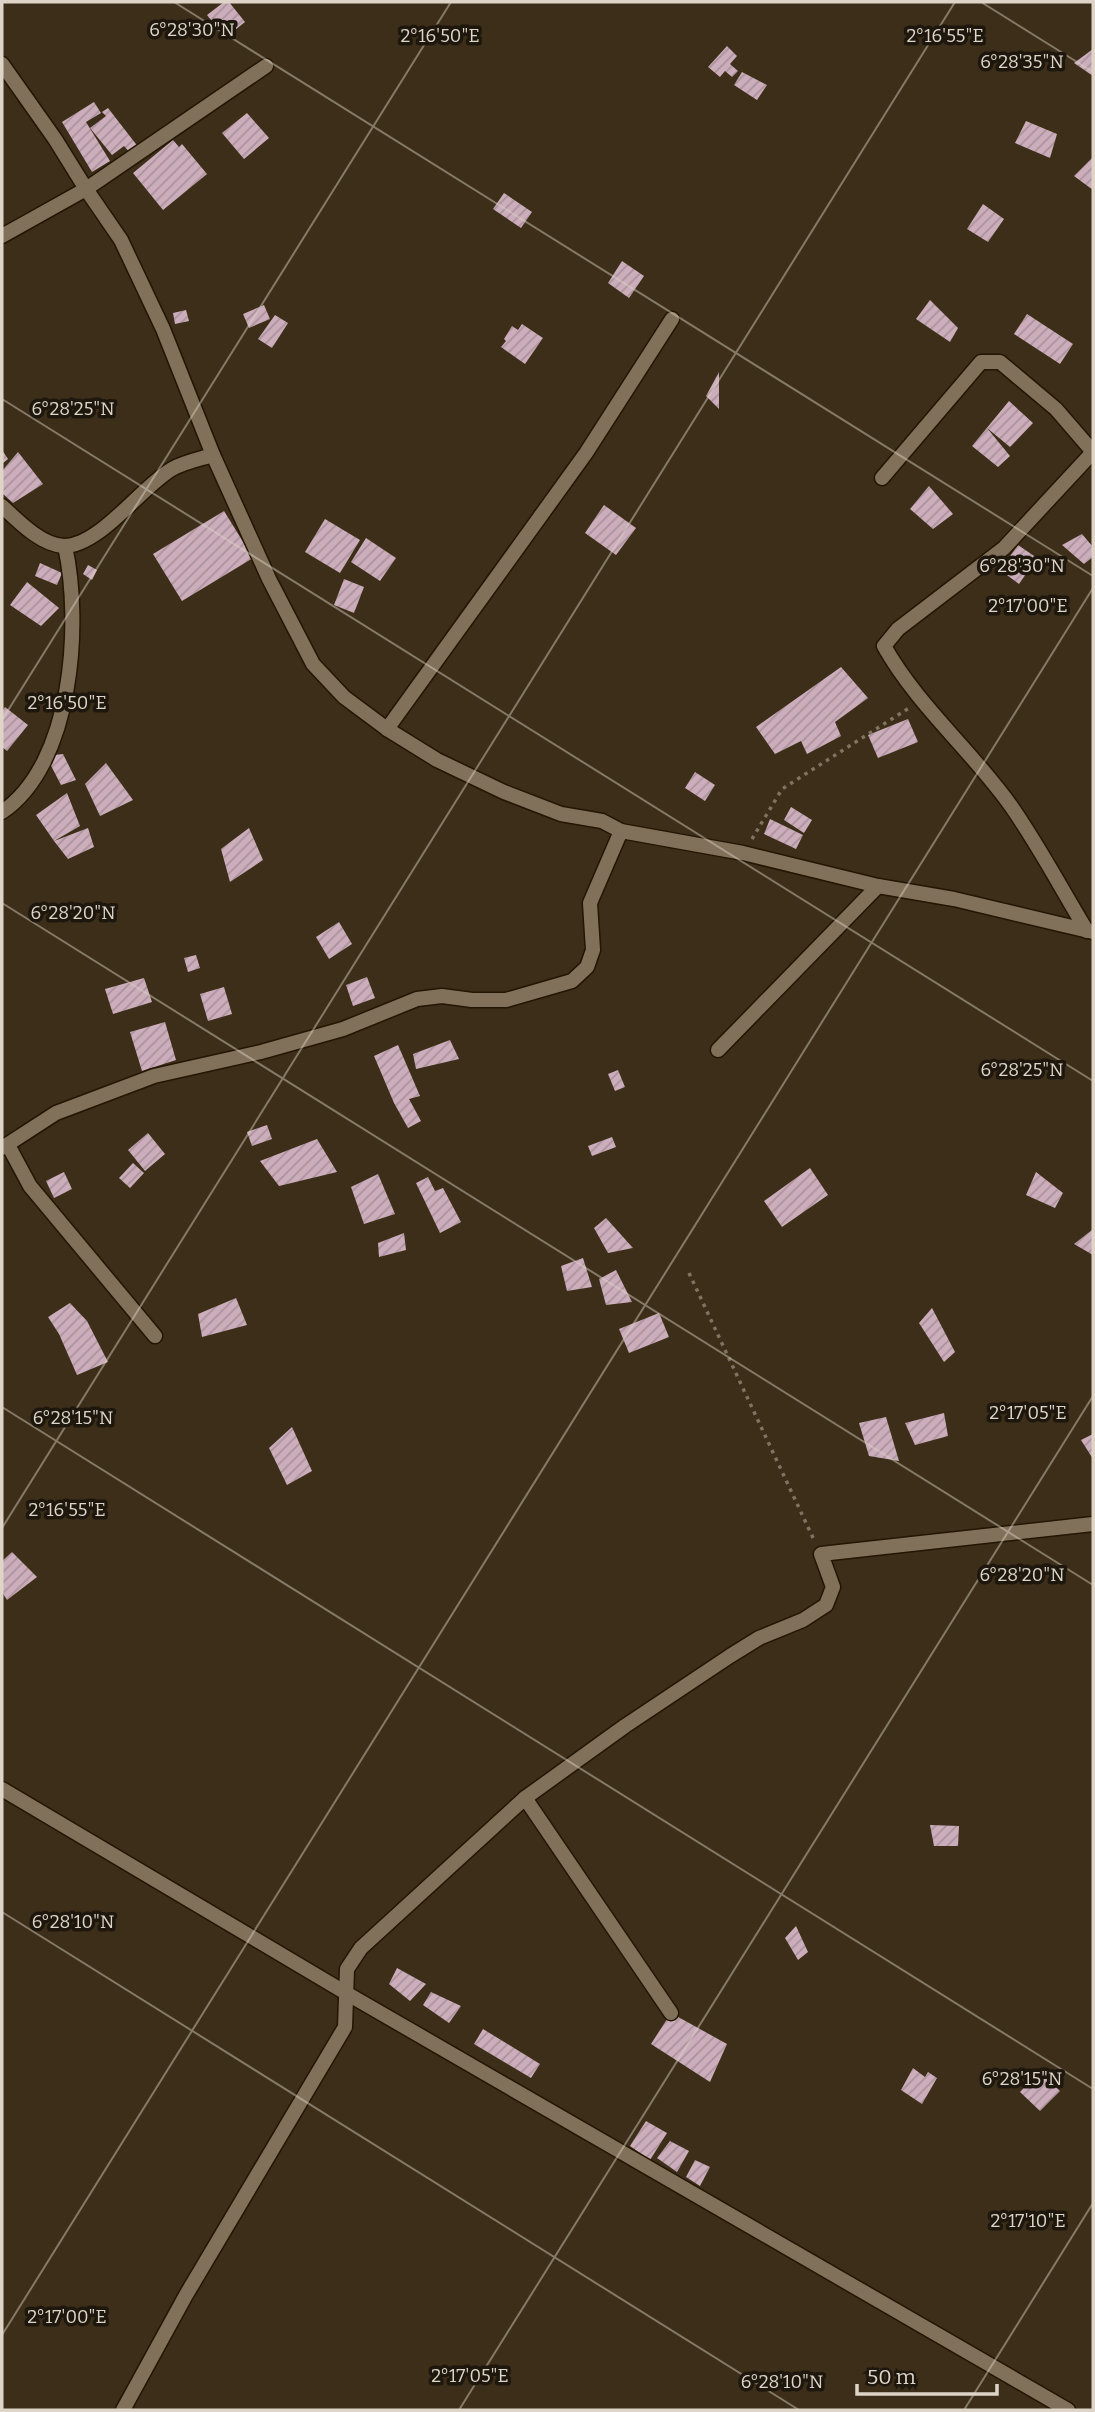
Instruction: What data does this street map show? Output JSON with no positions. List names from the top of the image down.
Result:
{
  "scale_bar": "50 m",
  "coordinates": [
    "6°28'30\"N",
    "2°16'50\"E",
    "2°16'55\"E",
    "6°28'35\"N",
    "6°28'25\"N",
    "2°17'00\"E",
    "6°28'20\"N",
    "2°17'05\"E",
    "6°28'15\"N",
    "6°28'10\"N",
    "2°17'10\"E"
  ]
}
